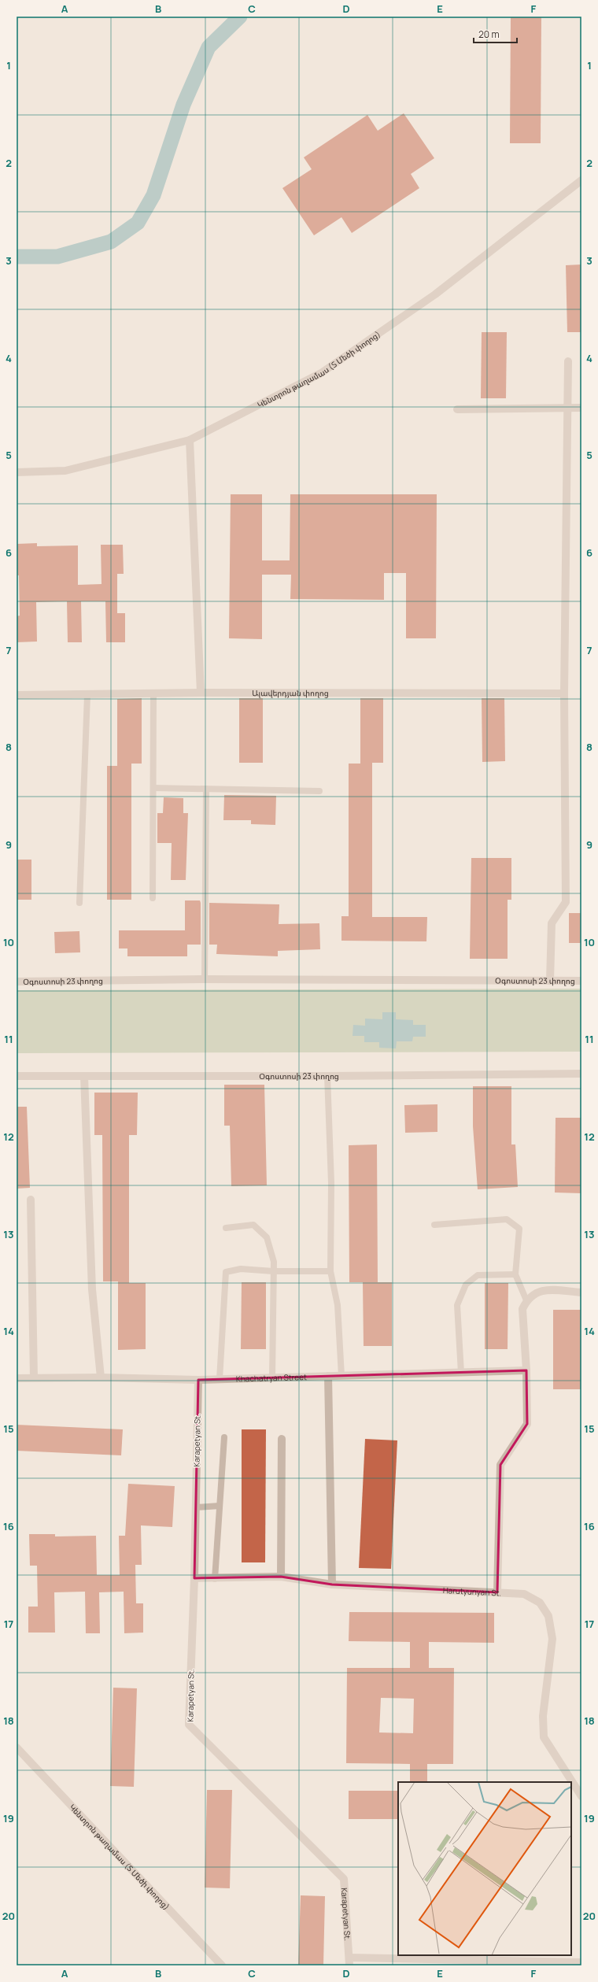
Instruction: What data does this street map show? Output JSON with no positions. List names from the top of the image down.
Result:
{
  "streets": {
    "street": [
      "Կենտրոն թաղամաս (Տ Մեծի փողոց)",
      "Ալավերդյան փողոց",
      "Օգոստոսի 23 փողոց",
      "Khachatryan Street",
      "Karapetyan St.",
      "Harutyunyan St."
    ]
  },
  "crossings": [
    ["Khachatryan Street", "Karapetyan St."],
    ["Karapetyan St.", "Harutyunyan St."]
  ],
  "scale_bar": "20 m",
  "grid": {
    "columns": [
      "A",
      "B",
      "C",
      "D",
      "E",
      "F"
    ],
    "rows": [
      "1",
      "2",
      "3",
      "4",
      "5",
      "6",
      "7",
      "8",
      "9",
      "10",
      "11",
      "12",
      "13",
      "14",
      "15",
      "16",
      "17",
      "18",
      "19",
      "20"
    ]
  }
}
